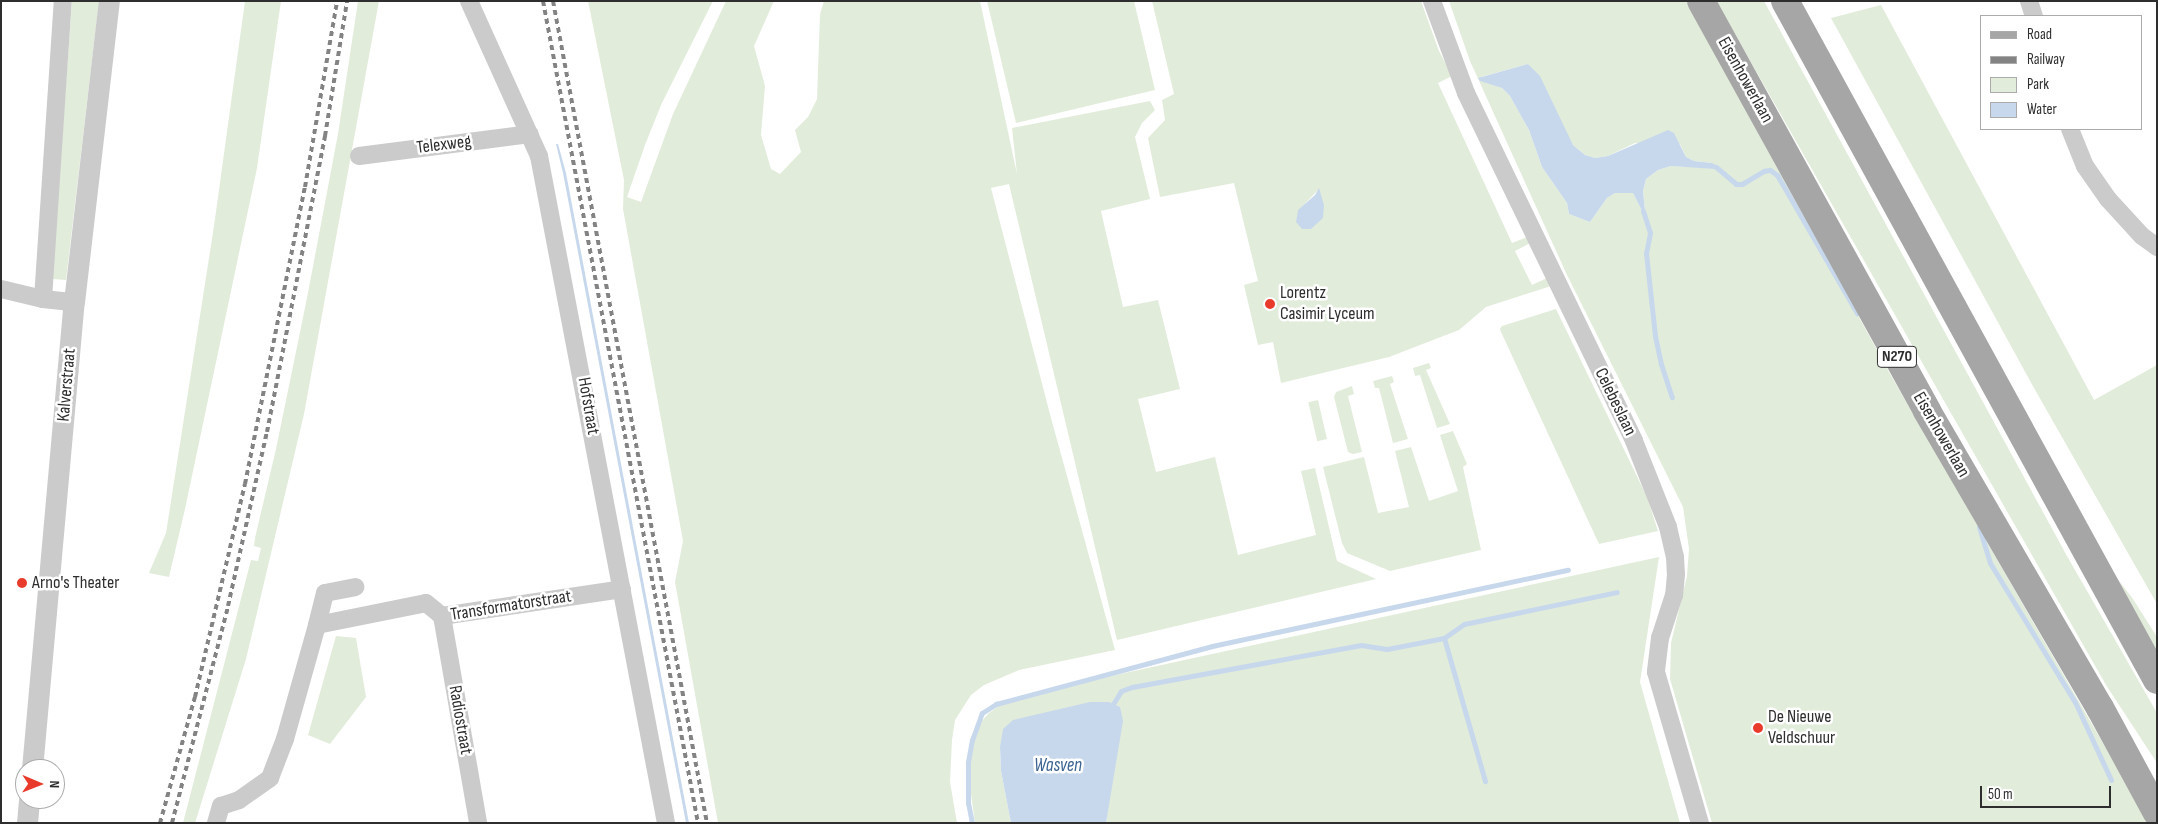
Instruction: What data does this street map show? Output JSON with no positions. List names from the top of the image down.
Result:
{
  "streets": {
    "main road": ["Eisenhowerlaan", "N270"],
    "street": [
      "Telexweg",
      "Kalverstraat",
      "Celebeslaan",
      "Hofstraat",
      "Transformatorstraat",
      "Radiostraat"
    ]
  },
  "crossings": [
    ["Telexweg", "Hofstraat"],
    ["Hofstraat", "Transformatorstraat"],
    ["Transformatorstraat", "Radiostraat"]
  ],
  "water": ["Wasven"],
  "places": ["Lorentz Casimir Lyceum", "Arno's Theater", "De Nieuwe Veldschuur"],
  "legend": [
    "Road",
    "Railway",
    "Park",
    "Water"
  ],
  "scale_bar": "50 m",
  "north": "right"
}
